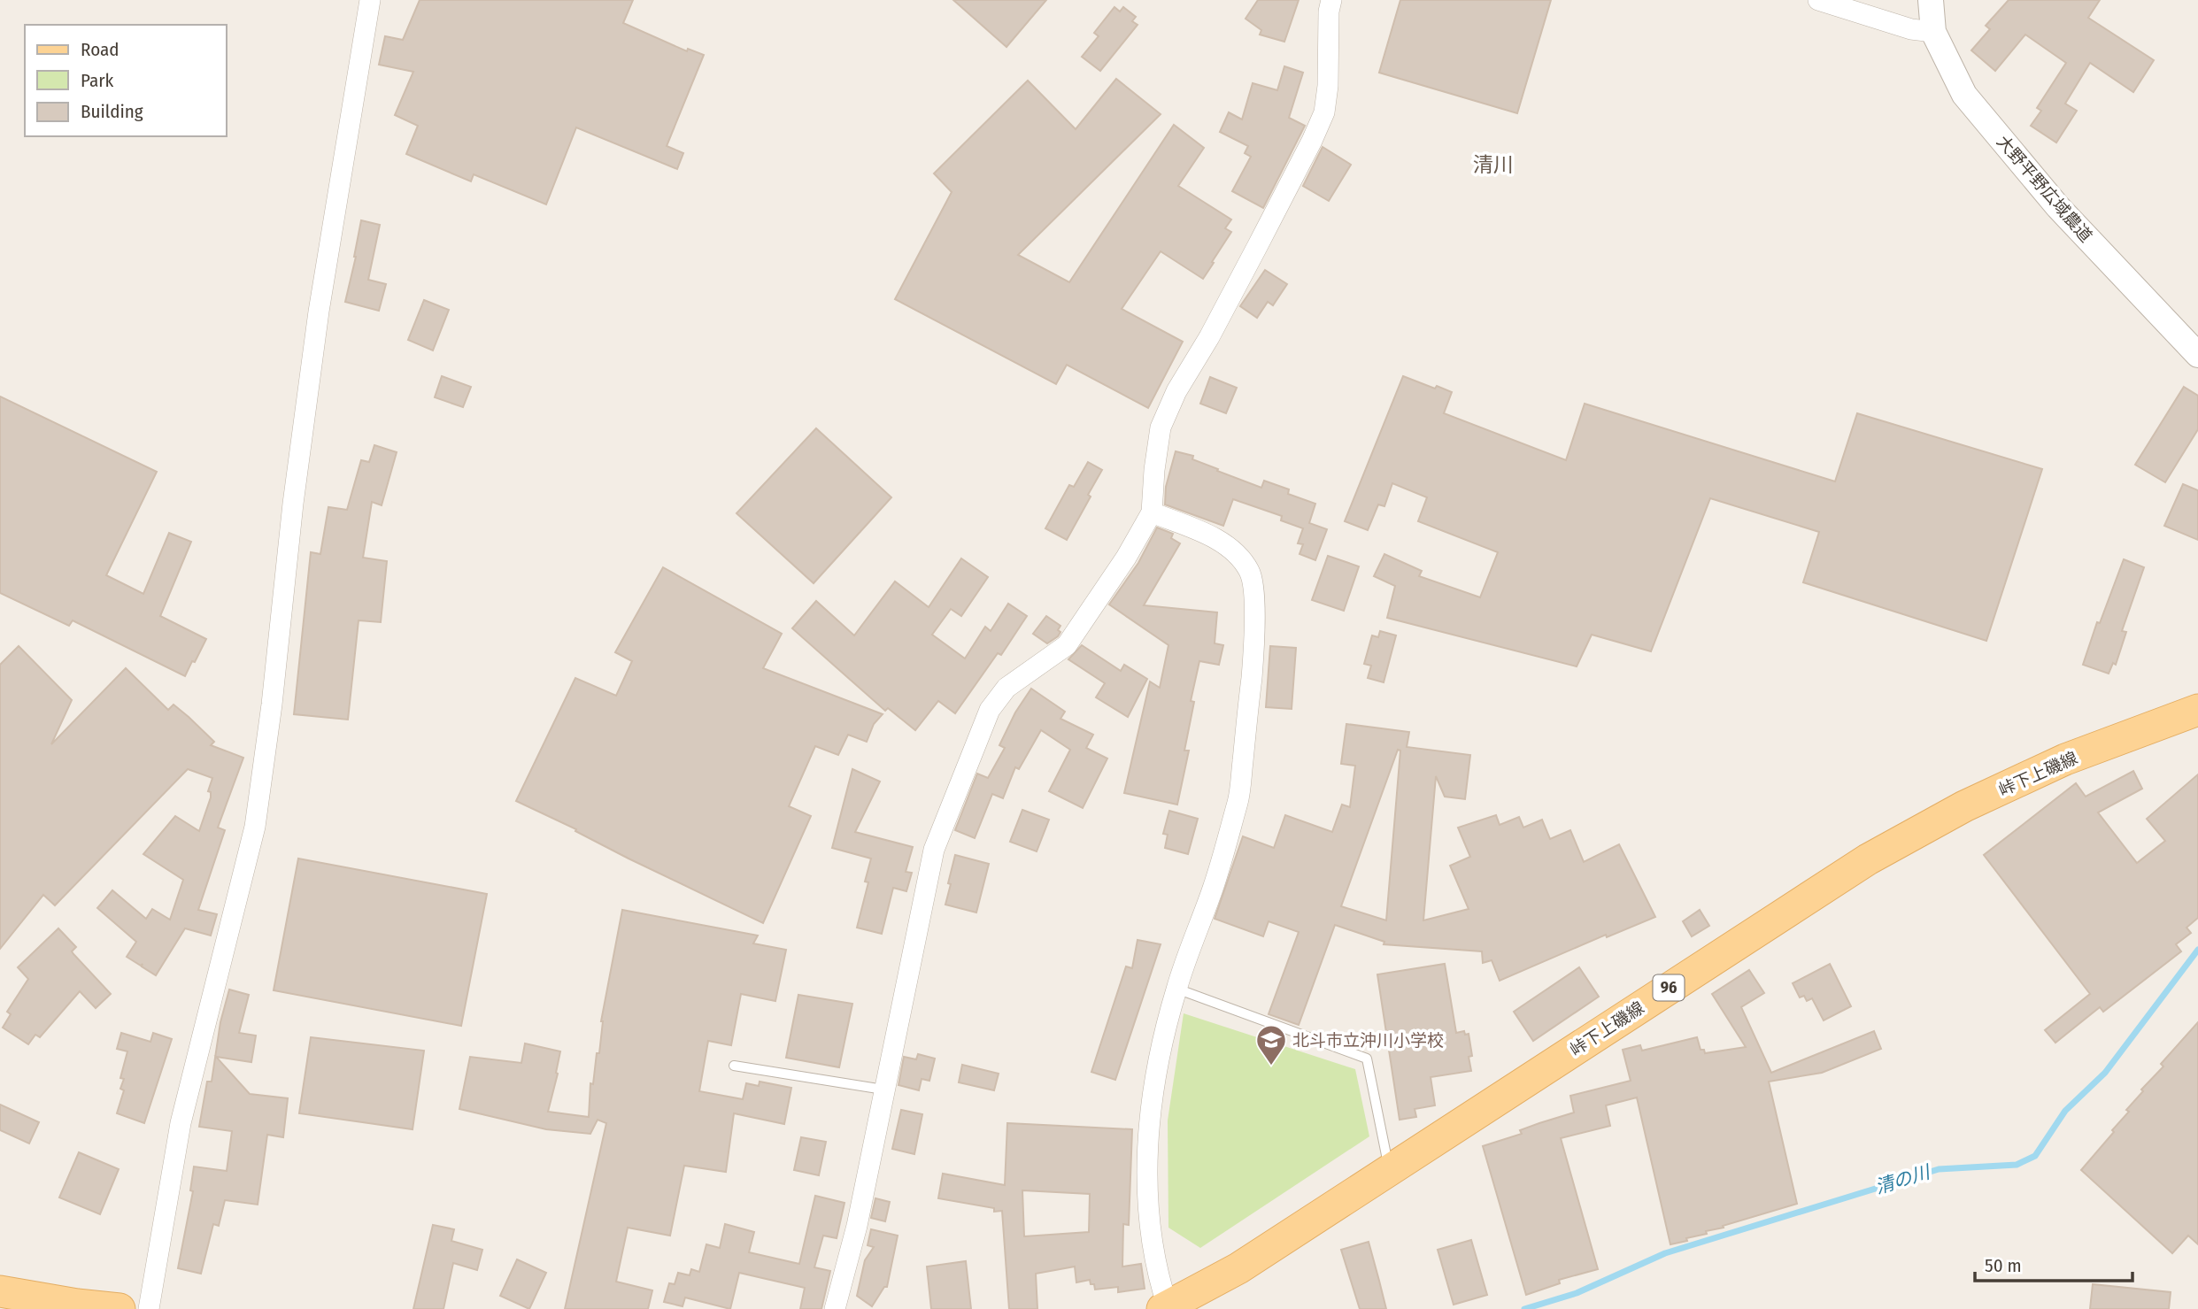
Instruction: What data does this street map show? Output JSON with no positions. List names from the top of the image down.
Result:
{
  "streets": {
    "main road": ["峠下上磯線", "96"],
    "street": ["大野平野広域農道"]
  },
  "districts": ["清川"],
  "water": ["清の川"],
  "places": {
    "school or university": ["北斗市立沖川小学校"]
  },
  "legend": ["Road", "Park", "Building"],
  "scale_bar": "50 m"
}
